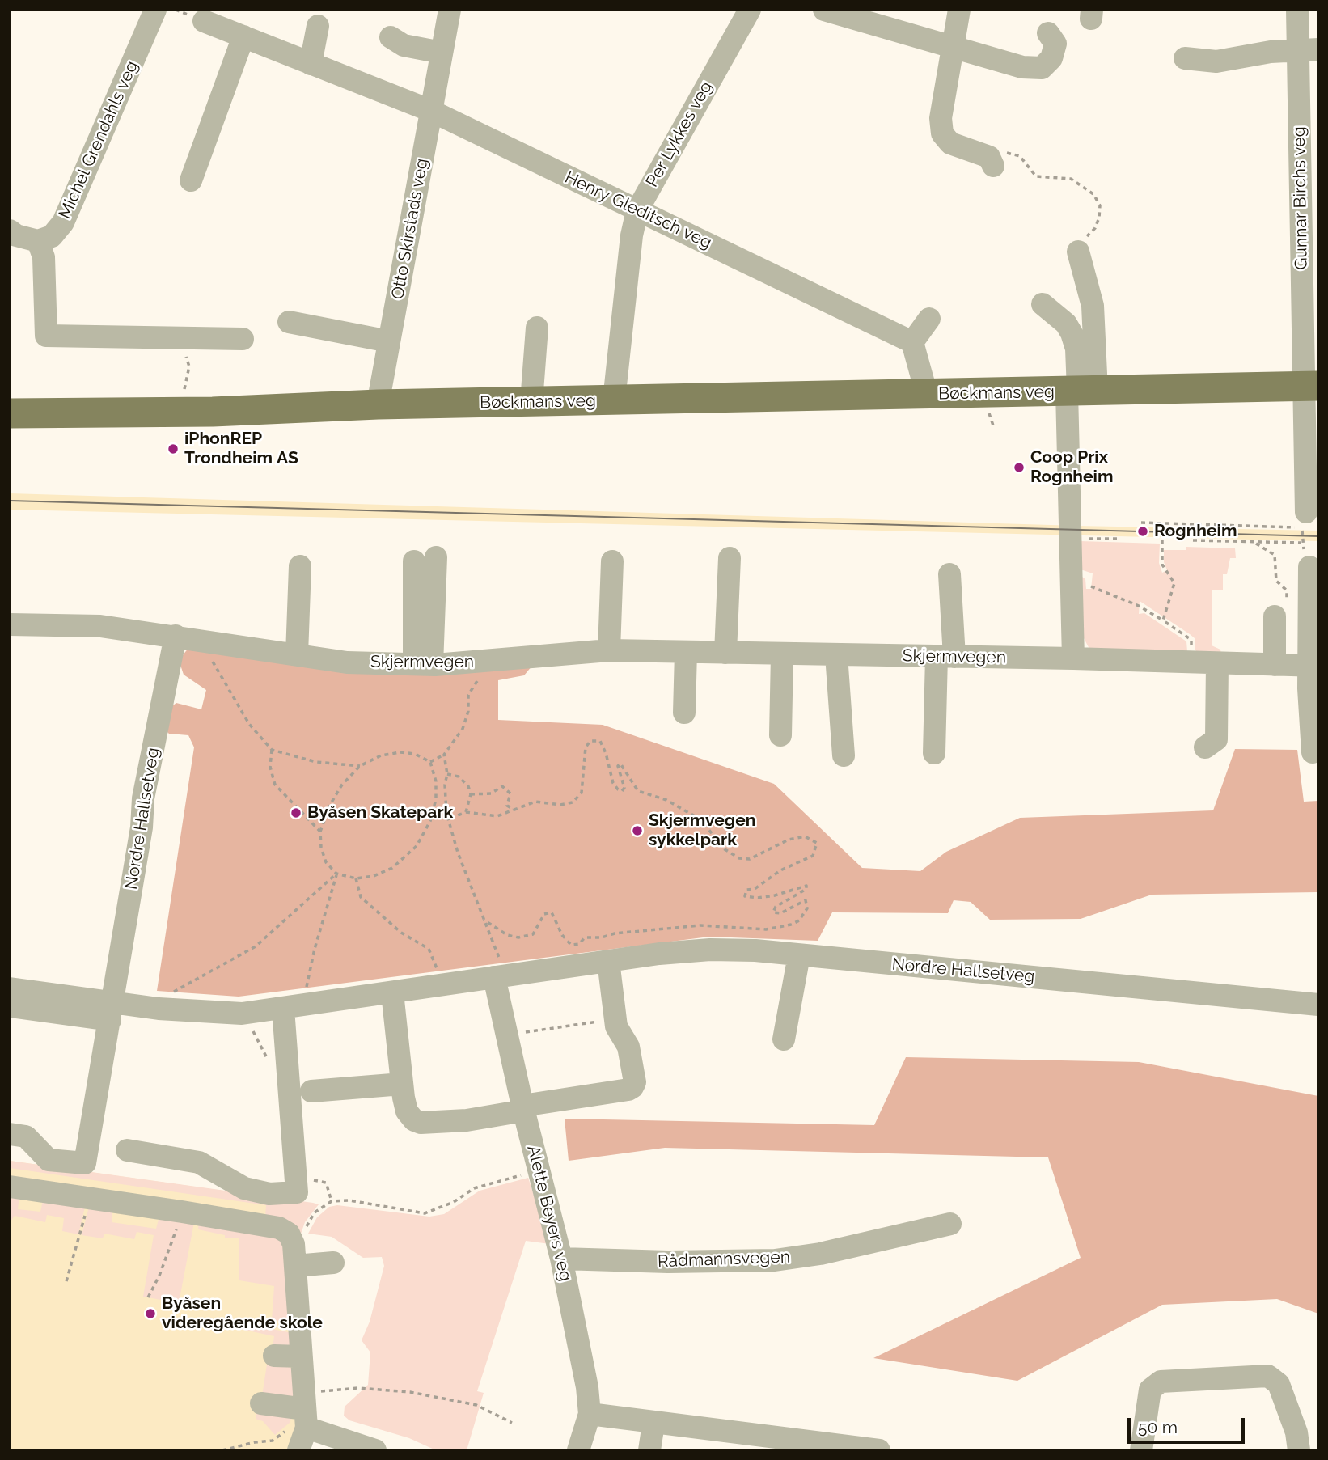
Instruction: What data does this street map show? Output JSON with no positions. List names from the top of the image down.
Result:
{
  "streets": {
    "main road": ["Bøckmans veg"],
    "street": [
      "Per Lykkes veg",
      "Michel Grendahls veg",
      "Gunnar Birchs veg",
      "Henry Gleditsch veg",
      "Otto Skirstads veg",
      "Skjermvegen",
      "Nordre Hallsetveg",
      "Alette Beyers veg",
      "Rådmannsvegen"
    ]
  },
  "crossings": [
    ["Per Lykkes veg", "Henry Gleditsch veg"],
    ["Per Lykkes veg", "Bøckmans veg"],
    ["Gunnar Birchs veg", "Bøckmans veg"],
    ["Henry Gleditsch veg", "Otto Skirstads veg"],
    ["Otto Skirstads veg", "Bøckmans veg"],
    ["Skjermvegen", "Nordre Hallsetveg"],
    ["Nordre Hallsetveg", "Alette Beyers veg"],
    ["Alette Beyers veg", "Rådmannsvegen"]
  ],
  "places": [
    "iPhonREP Trondheim AS",
    "Coop Prix Rognheim",
    "Rognheim",
    "Byåsen Skatepark",
    "Skjermvegen sykkelpark",
    "Byåsen videregående skole"
  ],
  "scale_bar": "50 m"
}
